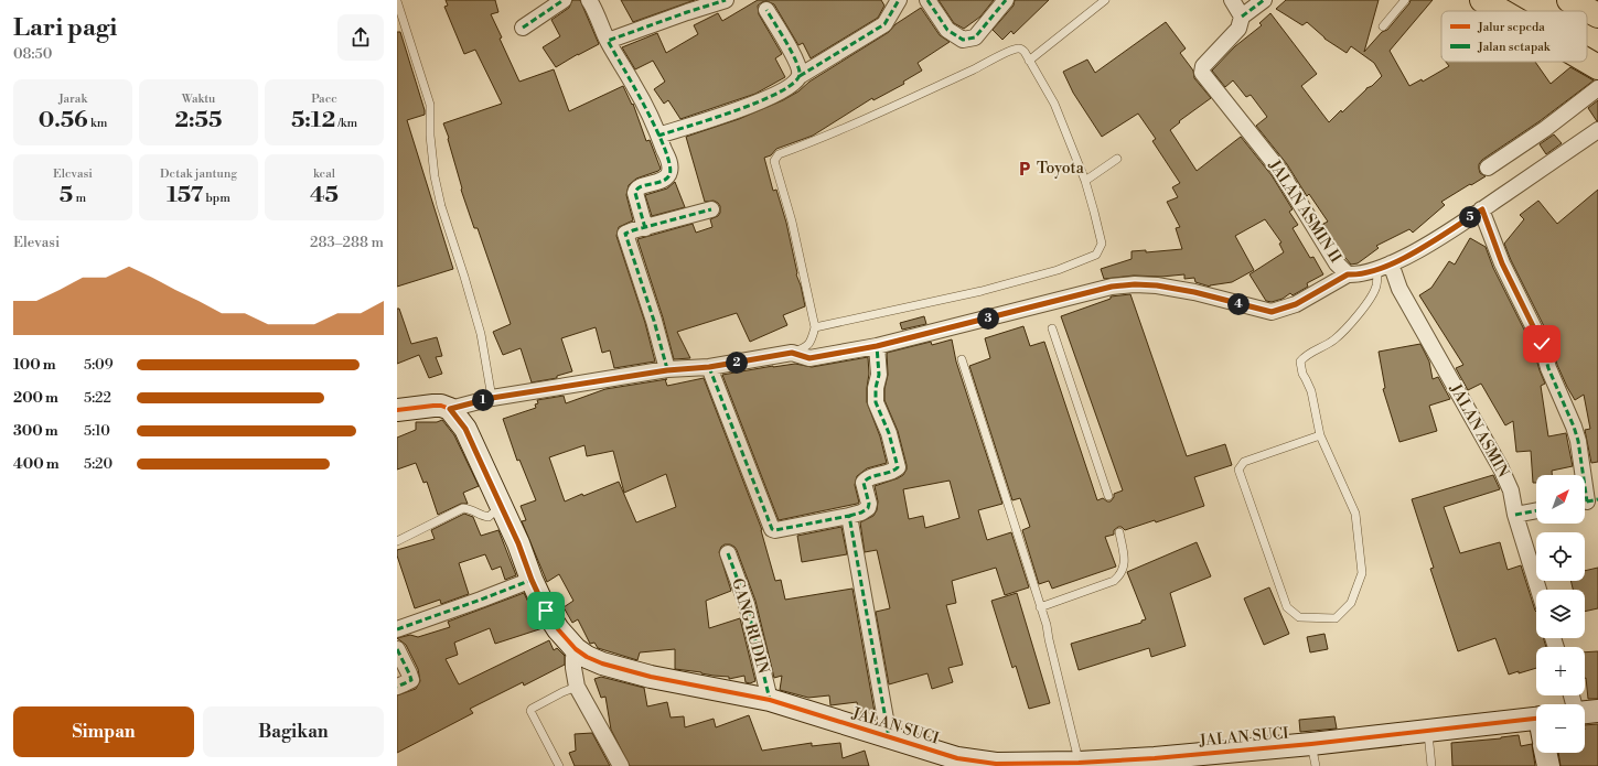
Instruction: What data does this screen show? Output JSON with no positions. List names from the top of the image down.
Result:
{
  "streets": {
    "street": [
      "JALAN ASMIN II",
      "JALAN ASMIN",
      "GANG RUDIN",
      "JALAN SUCI"
    ]
  },
  "crossings": [
    ["JALAN ASMIN II", "JALAN ASMIN"],
    ["GANG RUDIN", "JALAN SUCI"]
  ],
  "places": {
    "parking": ["Toyota"]
  },
  "legend": ["Jalur sepeda", "Jalan setapak"],
  "north": "top right",
  "page": {
    "heading": ["Lari pagi", "08:50"],
    "stats": [
      ["Jarak", "0.56 km"],
      ["Waktu", "2:55"],
      ["Pace", "5:12 /km"],
      ["Elevasi", "5 m"],
      ["Detak jantung", "157 bpm"],
      ["kcal", "45"]
    ],
    "pins": [
      "5",
      "4",
      "3",
      "2",
      "1"
    ],
    "chart": ["Elevasi", "283–288 m"],
    "list": [
      {
        "name": "100 m",
        "note": "5:09"
      },
      {
        "name": "200 m",
        "note": "5:22"
      },
      {
        "name": "300 m",
        "note": "5:10"
      },
      {
        "name": "400 m",
        "note": "5:20"
      }
    ],
    "map_buttons": ["+", "−"],
    "buttons": ["Simpan", "Bagikan"]
  }
}
